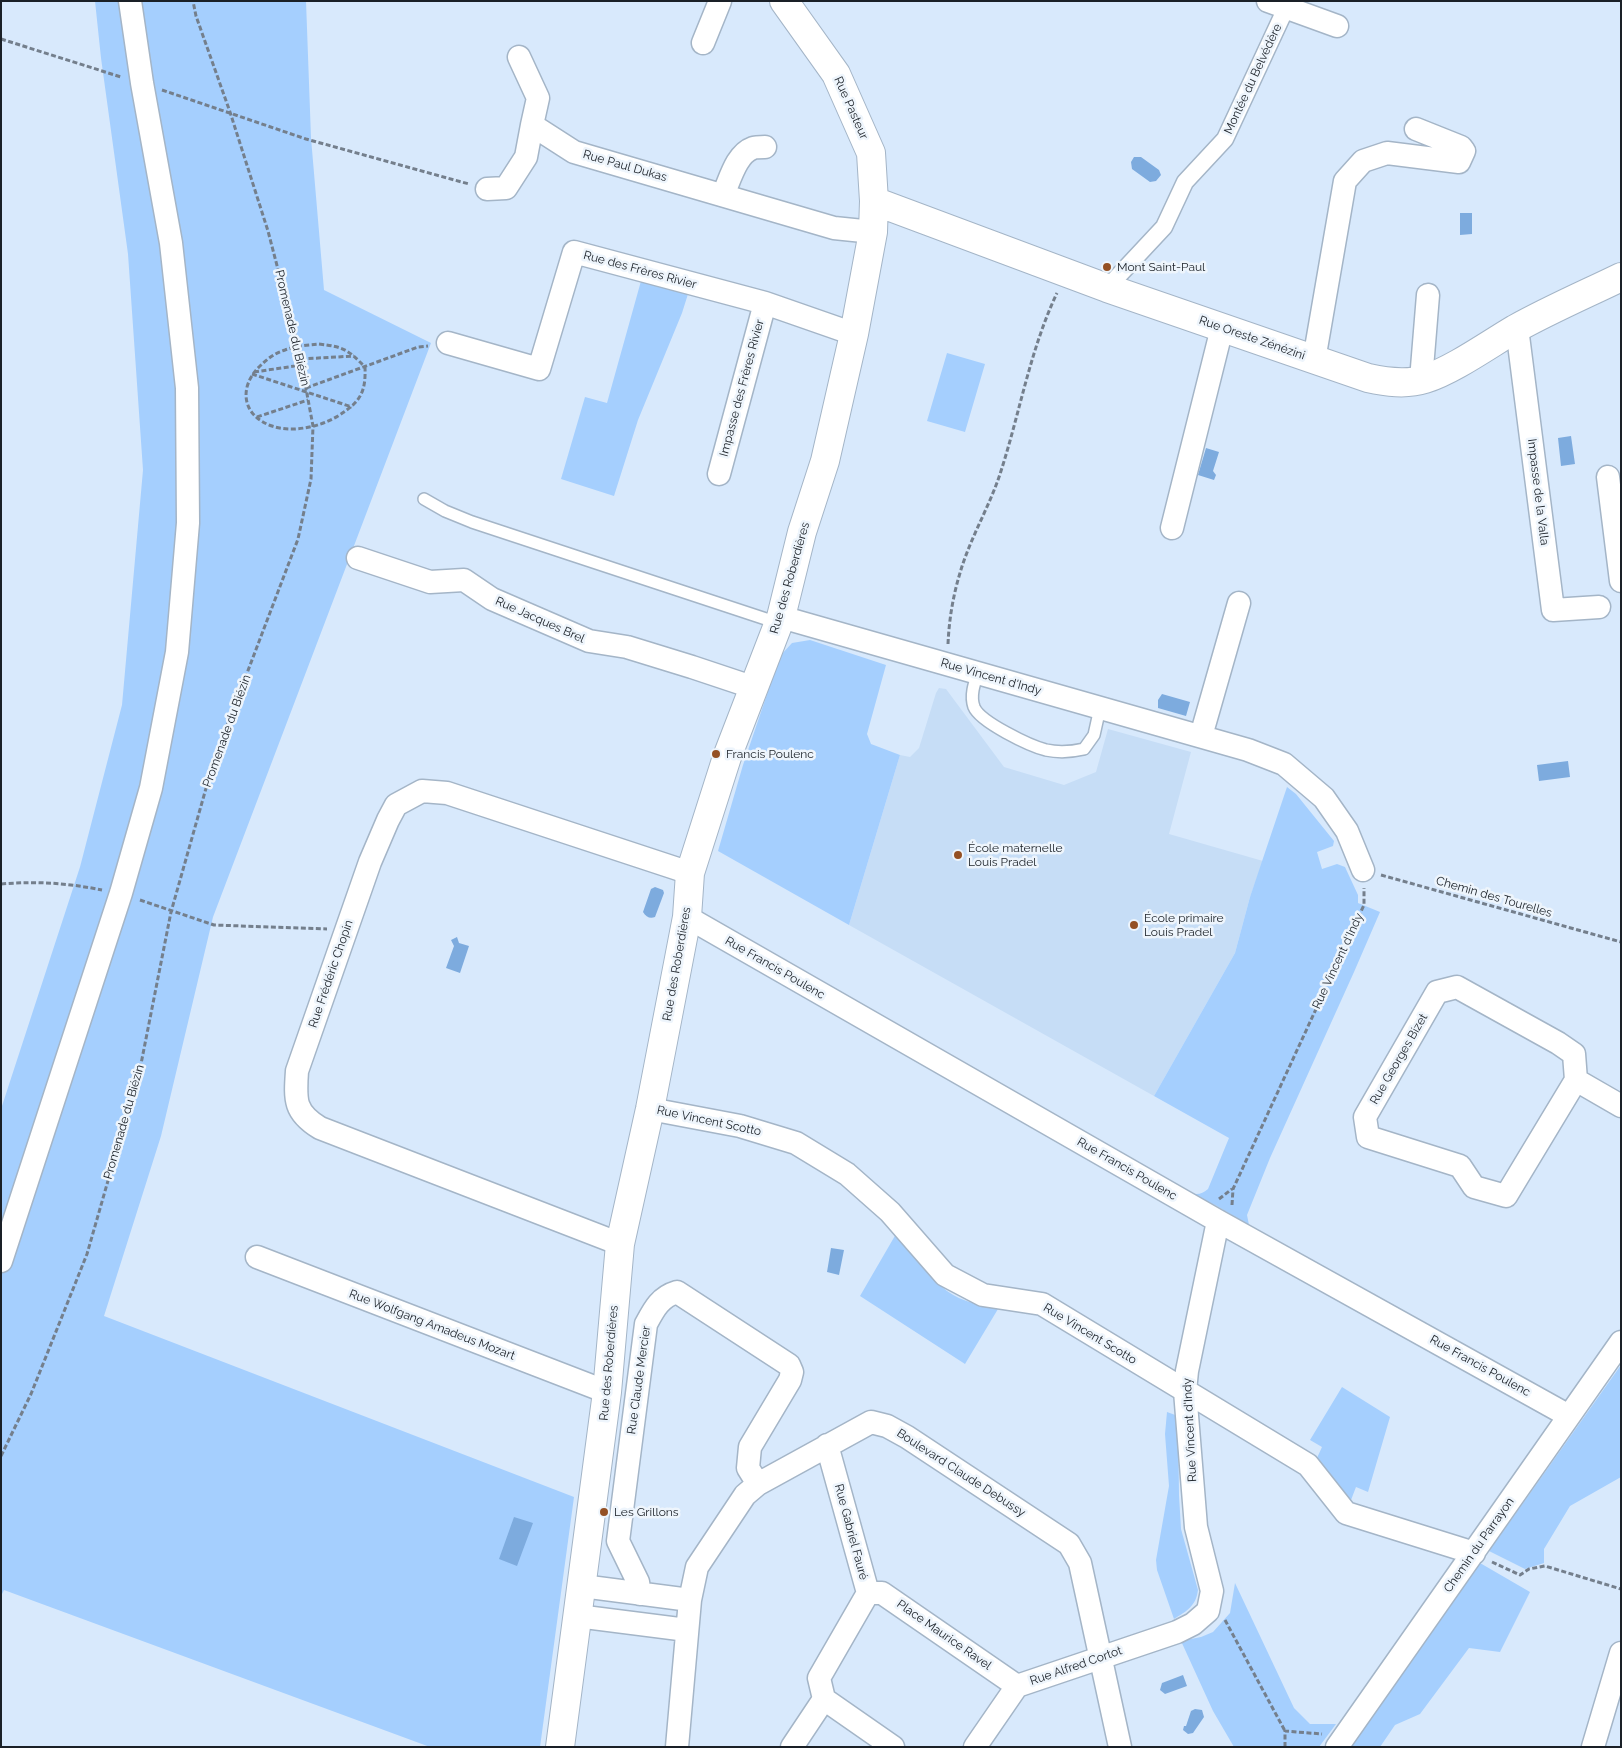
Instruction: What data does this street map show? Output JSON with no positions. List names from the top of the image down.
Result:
{
  "streets": {
    "street": [
      "Montée du Belvédère",
      "Rue Pasteur",
      "Rue Paul Dukas",
      "Rue des Frères Rivier",
      "Rue Oreste Zénézini",
      "Impasse des Frères Rivier",
      "Impasse de la Valla",
      "Rue des Roberdières",
      "Rue Jacques Brel",
      "Rue Vincent d'Indy",
      "Rue Francis Poulenc",
      "Rue Frédéric Chopin",
      "Rue Georges Bizet",
      "Rue Vincent Scotto",
      "Rue Wolfgang Amadeus Mozart",
      "Rue Claude Mercier",
      "Boulevard Claude Debussy",
      "Rue Gabriel Fauré",
      "Chemin du Parrayon",
      "Place Maurice Ravel",
      "Rue Alfred Cortot"
    ],
    "path": ["Promenade du Biézin", "Chemin des Tourelles"]
  },
  "crossings": [
    ["Montée du Belvédère", "Rue Oreste Zénézini"],
    ["Rue Pasteur", "Rue Oreste Zénézini"],
    ["Rue Pasteur", "Rue des Roberdières"],
    ["Rue Paul Dukas", "Rue des Roberdières"],
    ["Rue des Frères Rivier", "Impasse des Frères Rivier"],
    ["Rue des Frères Rivier", "Rue des Roberdières"],
    ["Rue Oreste Zénézini", "Impasse de la Valla"],
    ["Rue Oreste Zénézini", "Rue des Roberdières"],
    ["Rue des Roberdières", "Rue Jacques Brel"],
    ["Rue des Roberdières", "Rue Vincent d'Indy"],
    ["Rue des Roberdières", "Rue Francis Poulenc"],
    ["Rue des Roberdières", "Rue Frédéric Chopin"],
    ["Rue des Roberdières", "Rue Vincent Scotto"],
    ["Rue des Roberdières", "Rue Wolfgang Amadeus Mozart"],
    ["Rue Vincent d'Indy", "Chemin des Tourelles"],
    ["Rue Vincent d'Indy", "Rue Francis Poulenc"],
    ["Rue Vincent d'Indy", "Rue Vincent Scotto"],
    ["Rue Vincent d'Indy", "Rue Alfred Cortot"],
    ["Rue Francis Poulenc", "Chemin du Parrayon"],
    ["Rue Vincent Scotto", "Chemin du Parrayon"],
    ["Rue Claude Mercier", "Boulevard Claude Debussy"],
    ["Boulevard Claude Debussy", "Rue Gabriel Fauré"],
    ["Boulevard Claude Debussy", "Rue Alfred Cortot"],
    ["Rue Gabriel Fauré", "Place Maurice Ravel"],
    ["Place Maurice Ravel", "Rue Alfred Cortot"]
  ],
  "places": [
    "Mont Saint-Paul",
    "Francis Poulenc",
    "École maternelle Louis Pradel",
    "École primaire Louis Pradel",
    "Les Grillons"
  ]
}
